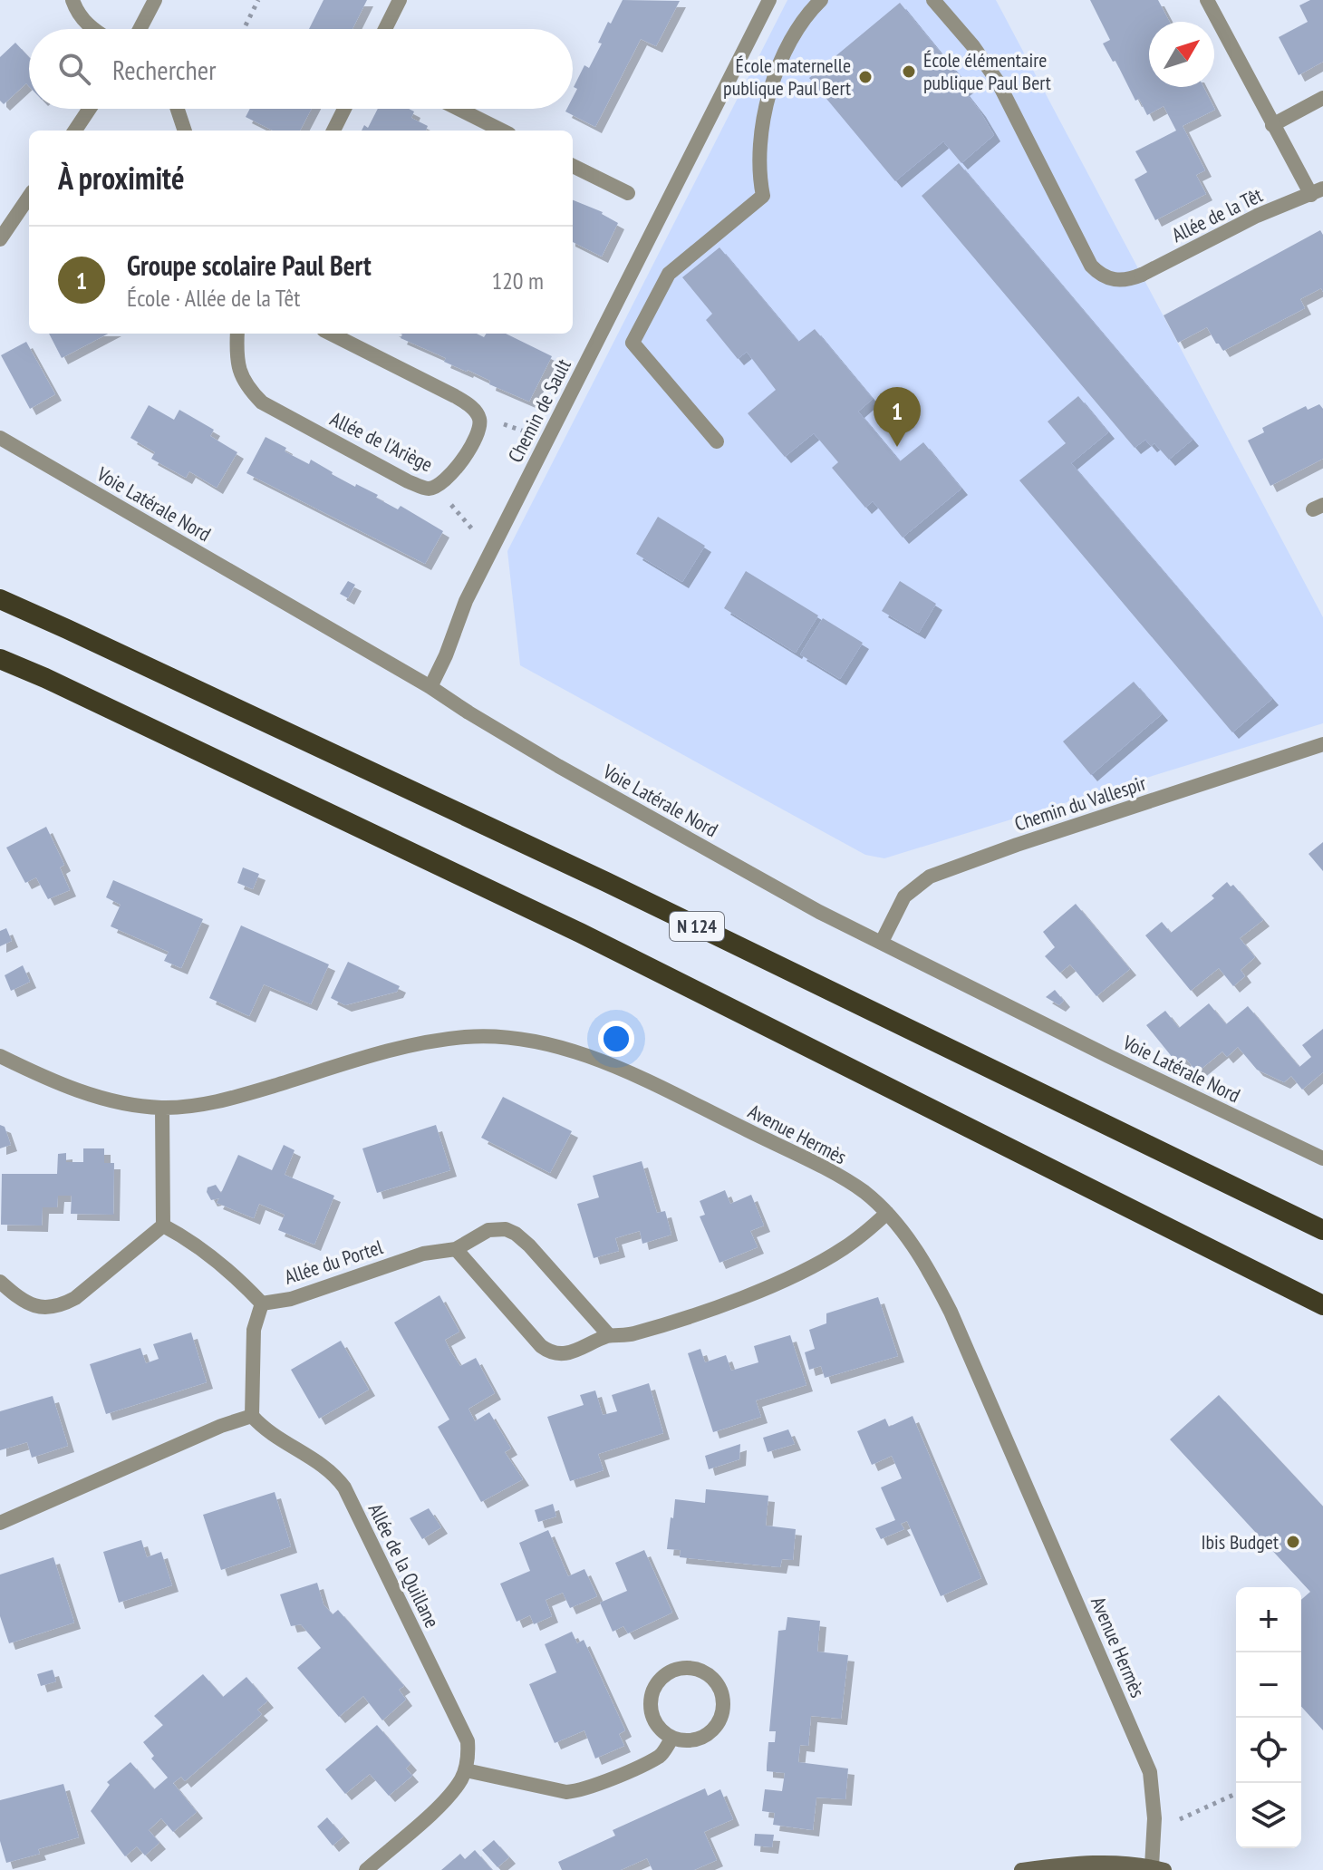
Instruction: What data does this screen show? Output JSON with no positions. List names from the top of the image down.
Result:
{
  "streets": {
    "highway": ["N 124"],
    "street": [
      "Allée de la Têt",
      "Chemin de Sault",
      "Allée de l'Ariège",
      "Voie Latérale Nord",
      "Chemin du Vallespir",
      "Avenue Hermès",
      "Allée du Portel",
      "Allée de la Quillane"
    ]
  },
  "crossings": [
    ["Chemin de Sault", "Voie Latérale Nord"],
    ["Voie Latérale Nord", "Chemin du Vallespir"]
  ],
  "places": ["École élémentaire publique Paul Bert", "École maternelle publique Paul Bert", "Ibis Budget"],
  "north": "top right",
  "page": {
    "search": "Rechercher",
    "heading": "À proximité",
    "list": [
      {
        "mark": "1",
        "name": "Groupe scolaire Paul Bert",
        "note": "École · Allée de la Têt",
        "value": "120 m"
      }
    ],
    "pins": "1",
    "map_buttons": ["+", "−"]
  }
}
